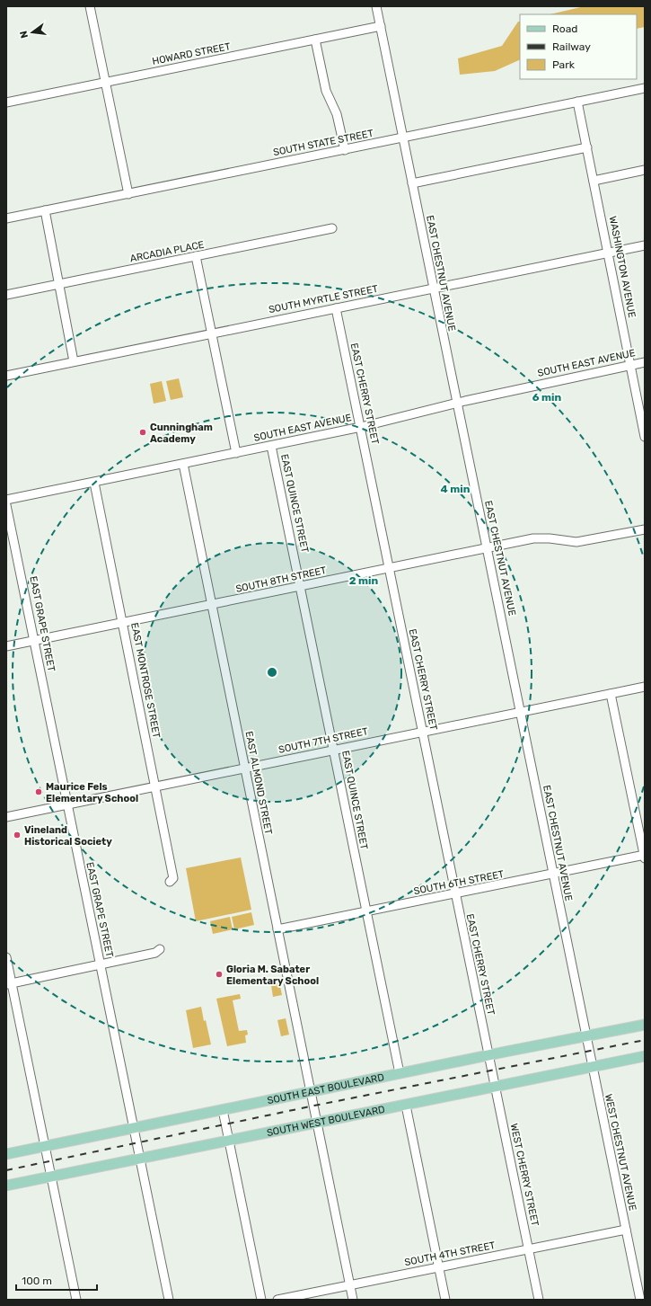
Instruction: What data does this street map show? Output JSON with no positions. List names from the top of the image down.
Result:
{
  "streets": {
    "main road": ["SOUTH EAST BOULEVARD", "SOUTH WEST BOULEVARD"],
    "street": [
      "HOWARD STREET",
      "SOUTH STATE STREET",
      "ARCADIA PLACE",
      "WASHINGTON AVENUE",
      "EAST CHESTNUT AVENUE",
      "SOUTH MYRTLE STREET",
      "SOUTH EAST AVENUE",
      "EAST CHERRY STREET",
      "EAST QUINCE STREET",
      "SOUTH 8TH STREET",
      "EAST GRAPE STREET",
      "EAST MONTROSE STREET",
      "SOUTH 7TH STREET",
      "EAST ALMOND STREET",
      "SOUTH 6TH STREET",
      "WEST CHESTNUT AVENUE",
      "WEST CHERRY STREET",
      "SOUTH 4TH STREET"
    ]
  },
  "crossings": [
    ["HOWARD STREET", "EAST CHESTNUT AVENUE"],
    ["SOUTH STATE STREET", "WASHINGTON AVENUE"],
    ["SOUTH STATE STREET", "EAST CHESTNUT AVENUE"],
    ["WASHINGTON AVENUE", "SOUTH MYRTLE STREET"],
    ["WASHINGTON AVENUE", "SOUTH EAST AVENUE"],
    ["EAST CHESTNUT AVENUE", "SOUTH MYRTLE STREET"],
    ["EAST CHESTNUT AVENUE", "SOUTH EAST AVENUE"],
    ["EAST CHESTNUT AVENUE", "SOUTH 8TH STREET"],
    ["EAST CHESTNUT AVENUE", "SOUTH 7TH STREET"],
    ["EAST CHESTNUT AVENUE", "SOUTH 6TH STREET"],
    ["EAST CHESTNUT AVENUE", "SOUTH EAST BOULEVARD"],
    ["EAST CHESTNUT AVENUE", "WEST CHESTNUT AVENUE"],
    ["SOUTH MYRTLE STREET", "EAST CHERRY STREET"],
    ["SOUTH EAST AVENUE", "EAST CHERRY STREET"],
    ["SOUTH EAST AVENUE", "EAST QUINCE STREET"],
    ["SOUTH EAST AVENUE", "EAST MONTROSE STREET"],
    ["SOUTH EAST AVENUE", "EAST ALMOND STREET"],
    ["EAST CHERRY STREET", "SOUTH 8TH STREET"],
    ["EAST CHERRY STREET", "SOUTH 7TH STREET"],
    ["EAST CHERRY STREET", "SOUTH 6TH STREET"],
    ["EAST CHERRY STREET", "SOUTH EAST BOULEVARD"],
    ["EAST CHERRY STREET", "WEST CHERRY STREET"],
    ["EAST QUINCE STREET", "SOUTH 8TH STREET"],
    ["EAST QUINCE STREET", "SOUTH 7TH STREET"],
    ["EAST QUINCE STREET", "SOUTH 6TH STREET"],
    ["EAST QUINCE STREET", "SOUTH EAST BOULEVARD"],
    ["SOUTH 8TH STREET", "EAST GRAPE STREET"],
    ["SOUTH 8TH STREET", "EAST MONTROSE STREET"],
    ["SOUTH 8TH STREET", "EAST ALMOND STREET"],
    ["EAST GRAPE STREET", "SOUTH 7TH STREET"],
    ["EAST GRAPE STREET", "SOUTH EAST BOULEVARD"],
    ["EAST GRAPE STREET", "SOUTH WEST BOULEVARD"],
    ["EAST MONTROSE STREET", "SOUTH 7TH STREET"],
    ["SOUTH 7TH STREET", "EAST ALMOND STREET"],
    ["EAST ALMOND STREET", "SOUTH 6TH STREET"],
    ["EAST ALMOND STREET", "SOUTH EAST BOULEVARD"],
    ["EAST ALMOND STREET", "SOUTH WEST BOULEVARD"],
    ["EAST ALMOND STREET", "SOUTH 4TH STREET"],
    ["SOUTH EAST BOULEVARD", "WEST CHERRY STREET"],
    ["SOUTH WEST BOULEVARD", "WEST CHESTNUT AVENUE"],
    ["SOUTH WEST BOULEVARD", "WEST CHERRY STREET"],
    ["WEST CHESTNUT AVENUE", "SOUTH 4TH STREET"],
    ["WEST CHERRY STREET", "SOUTH 4TH STREET"]
  ],
  "places": [
    "Cunningham Academy",
    "Maurice Fels Elementary School",
    "Vineland Historical Society",
    "Gloria M. Sabater Elementary School"
  ],
  "legend": ["Road", "Railway", "Park"],
  "scale_bar": "100 m",
  "north": "left",
  "rings": ["6 min", "4 min", "2 min"]
}
